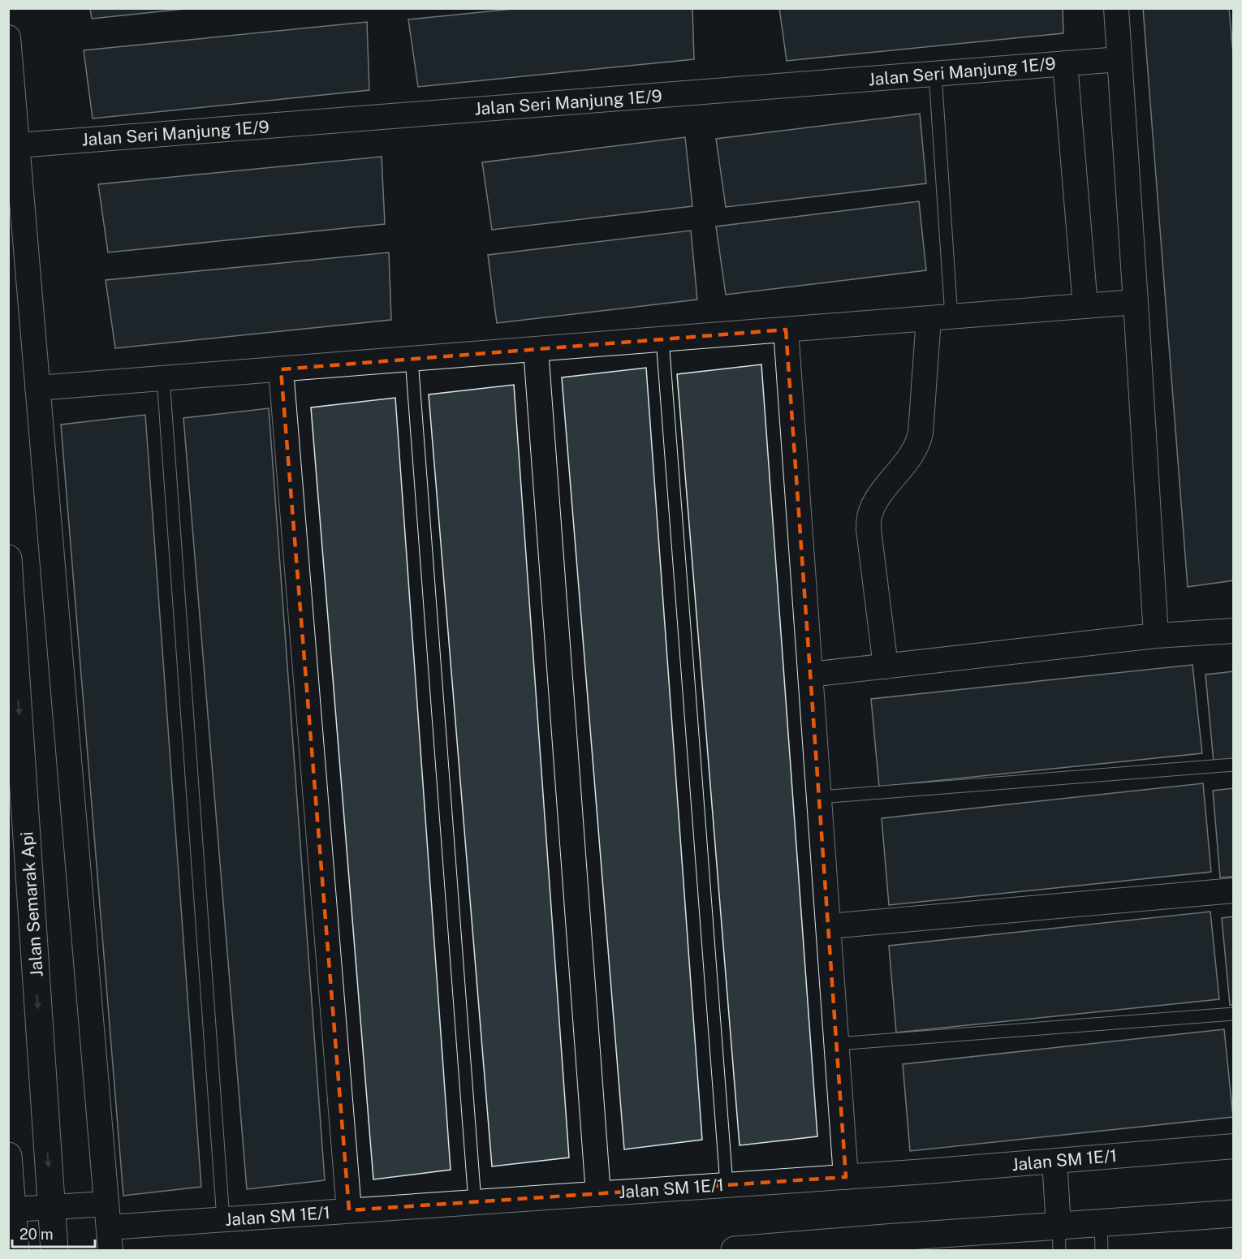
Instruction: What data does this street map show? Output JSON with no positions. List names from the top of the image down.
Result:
{
  "streets": {
    "street": ["Jalan Seri Manjung 1E/9", "Jalan Semarak Api", "Jalan SM 1E/1"]
  },
  "crossings": [
    ["Jalan Semarak Api", "Jalan SM 1E/1"]
  ],
  "scale_bar": "20 m"
}
